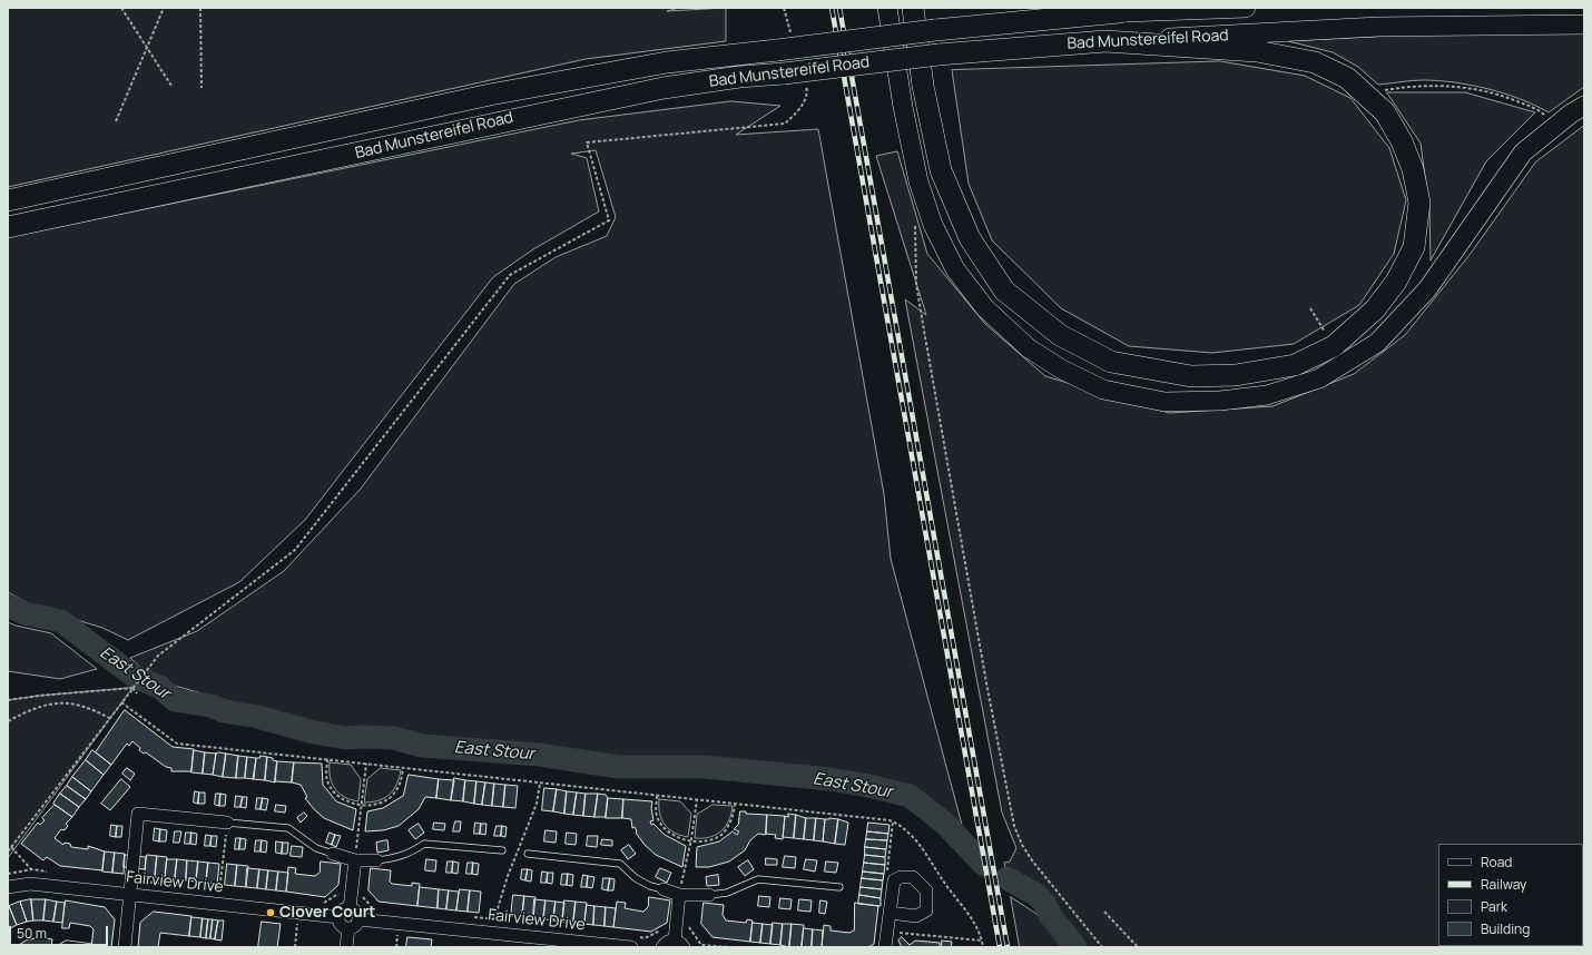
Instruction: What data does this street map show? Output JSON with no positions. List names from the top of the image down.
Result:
{
  "streets": {
    "highway": ["Bad Munstereifel Road"],
    "street": ["Fairview Drive"]
  },
  "water": ["East Stour"],
  "places": ["Clover Court"],
  "legend": [
    "Road",
    "Railway",
    "Park",
    "Building"
  ],
  "scale_bar": "50 m"
}
